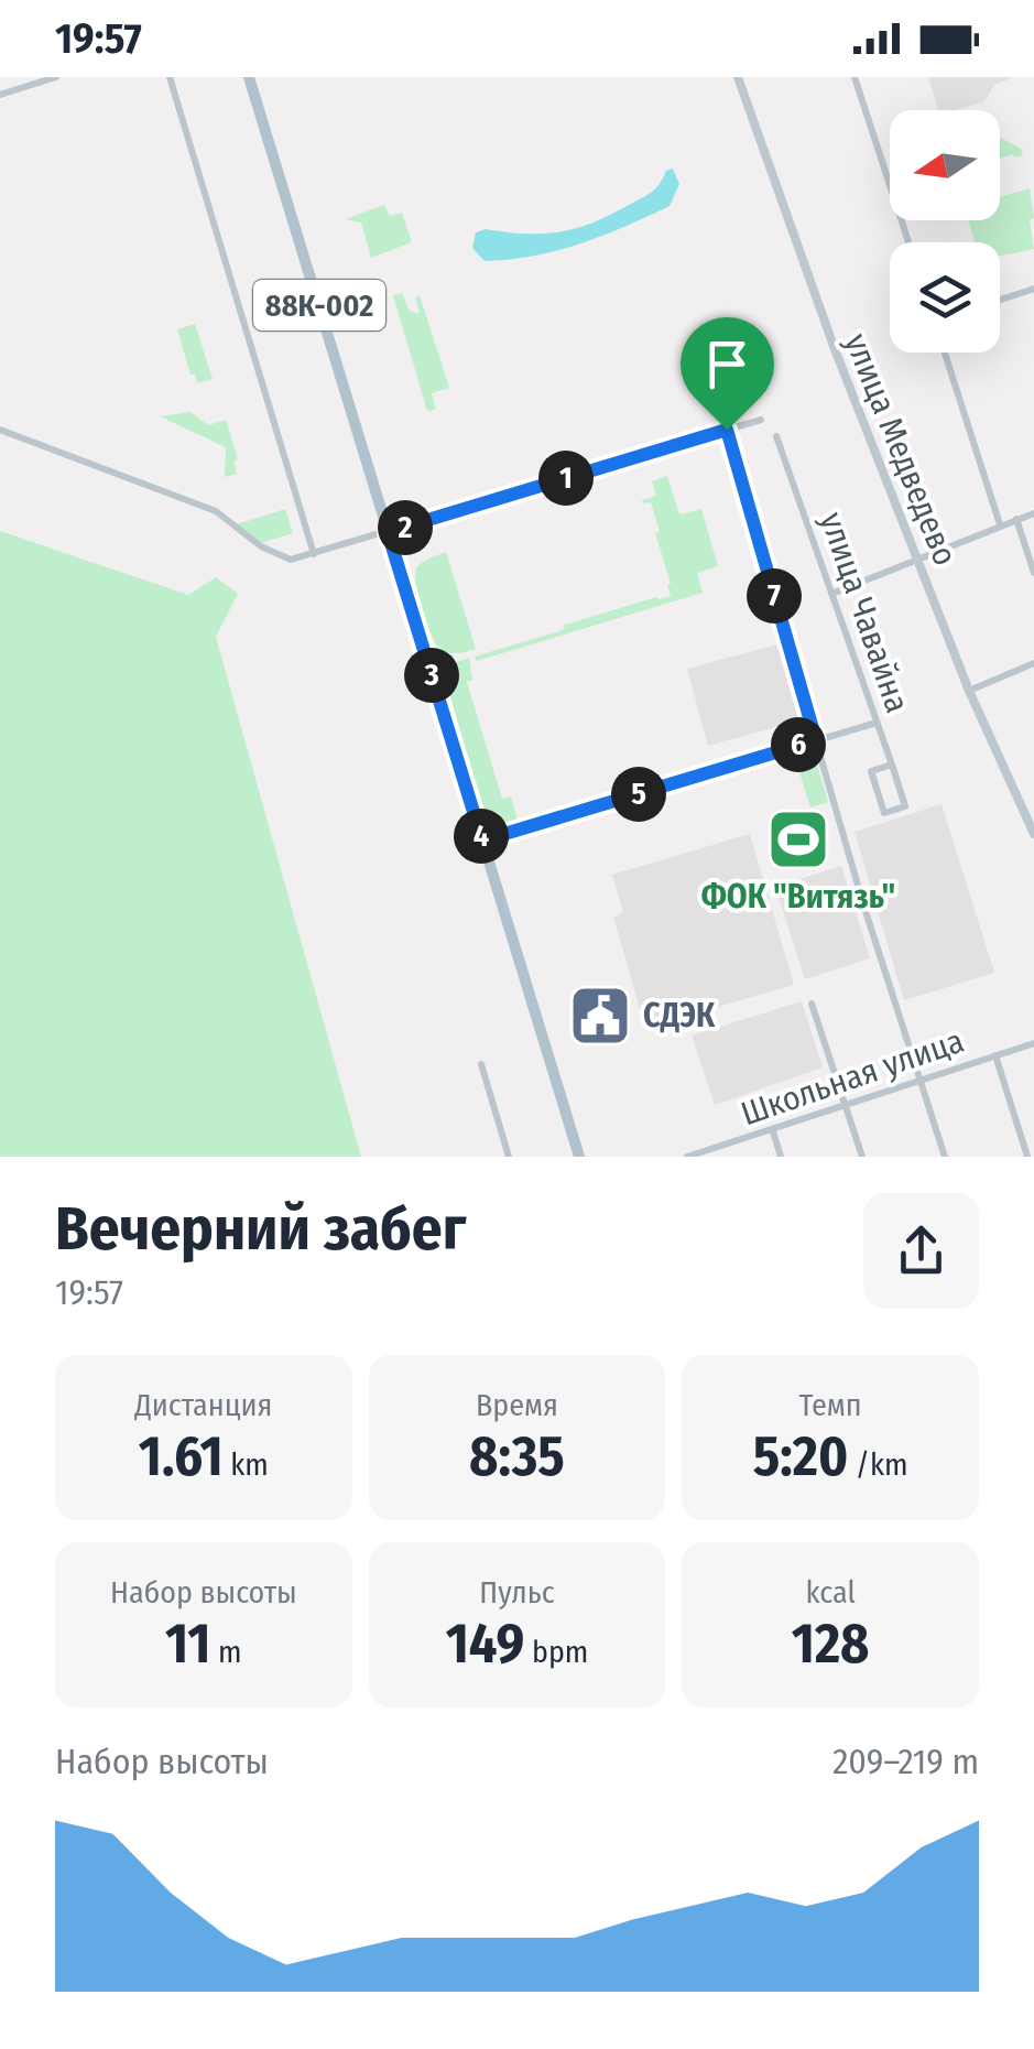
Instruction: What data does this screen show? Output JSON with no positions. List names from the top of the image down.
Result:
{
  "streets": {
    "main road": ["88К-002"],
    "street": ["улица Медведево", "улица Чавайна", "Школьная улица"]
  },
  "places": {
    "sports": ["ФОК \"Витязь\""],
    "public building": ["СДЭК"]
  },
  "north": "left",
  "page": {
    "status": "19:57",
    "pins": [
      "1",
      "2",
      "7",
      "3",
      "6",
      "5",
      "4"
    ],
    "heading": ["Вечерний забег", "19:57"],
    "stats": [
      ["Дистанция", "1.61 km"],
      ["Время", "8:35"],
      ["Темп", "5:20 /km"],
      ["Набор высоты", "11 m"],
      ["Пульс", "149 bpm"],
      ["kcal", "128"]
    ],
    "chart": ["Набор высоты", "209–219 m"]
  }
}
